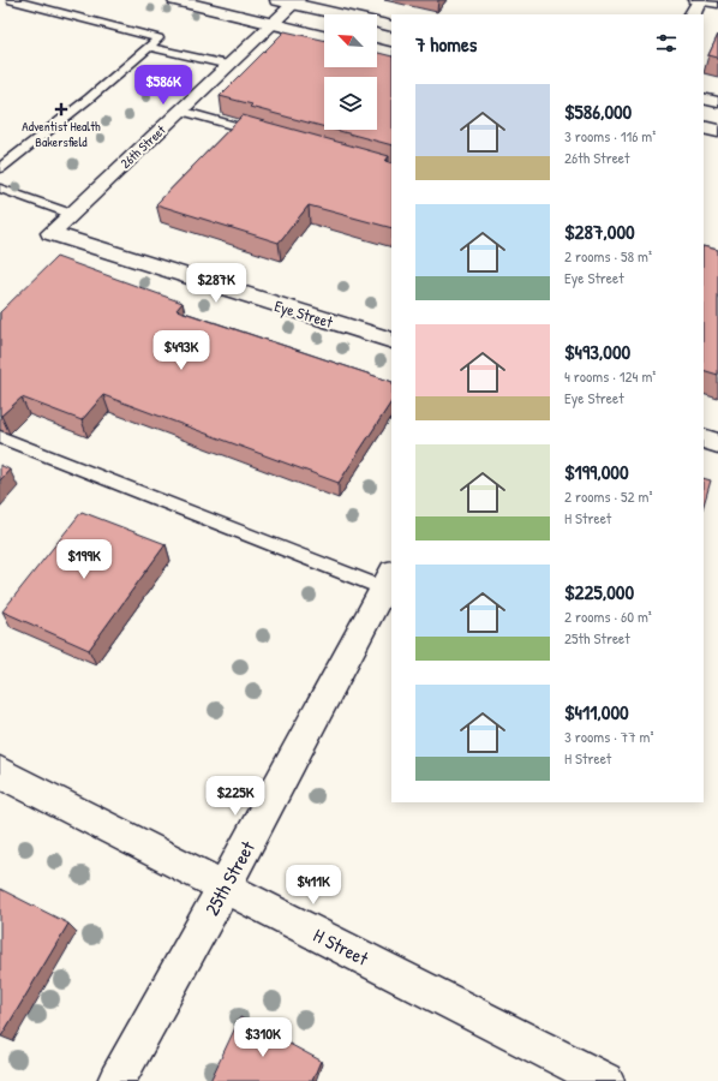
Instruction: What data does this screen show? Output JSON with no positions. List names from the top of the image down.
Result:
{
  "streets": {
    "street": [
      "26th Street",
      "Eye Street",
      "25th Street",
      "H Street"
    ]
  },
  "crossings": [
    ["26th Street", "Eye Street"],
    ["25th Street", "H Street"]
  ],
  "places": {
    "health": ["Adventist Health Bakersfield"]
  },
  "north": "top left",
  "page": {
    "heading": "7 homes",
    "price": [
      "$586K",
      "$287K",
      "$493K",
      "$199K",
      "$225K",
      "$411K",
      "$310K"
    ],
    "list": [
      {
        "name": "$586,000",
        "note": "3 rooms · 116 m² · 26th Street"
      },
      {
        "name": "$287,000",
        "note": "2 rooms · 58 m² · Eye Street"
      },
      {
        "name": "$493,000",
        "note": "4 rooms · 124 m² · Eye Street"
      },
      {
        "name": "$199,000",
        "note": "2 rooms · 52 m² · H Street"
      },
      {
        "name": "$225,000",
        "note": "2 rooms · 60 m² · 25th Street"
      },
      {
        "name": "$411,000",
        "note": "3 rooms · 77 m² · H Street"
      }
    ]
  }
}
